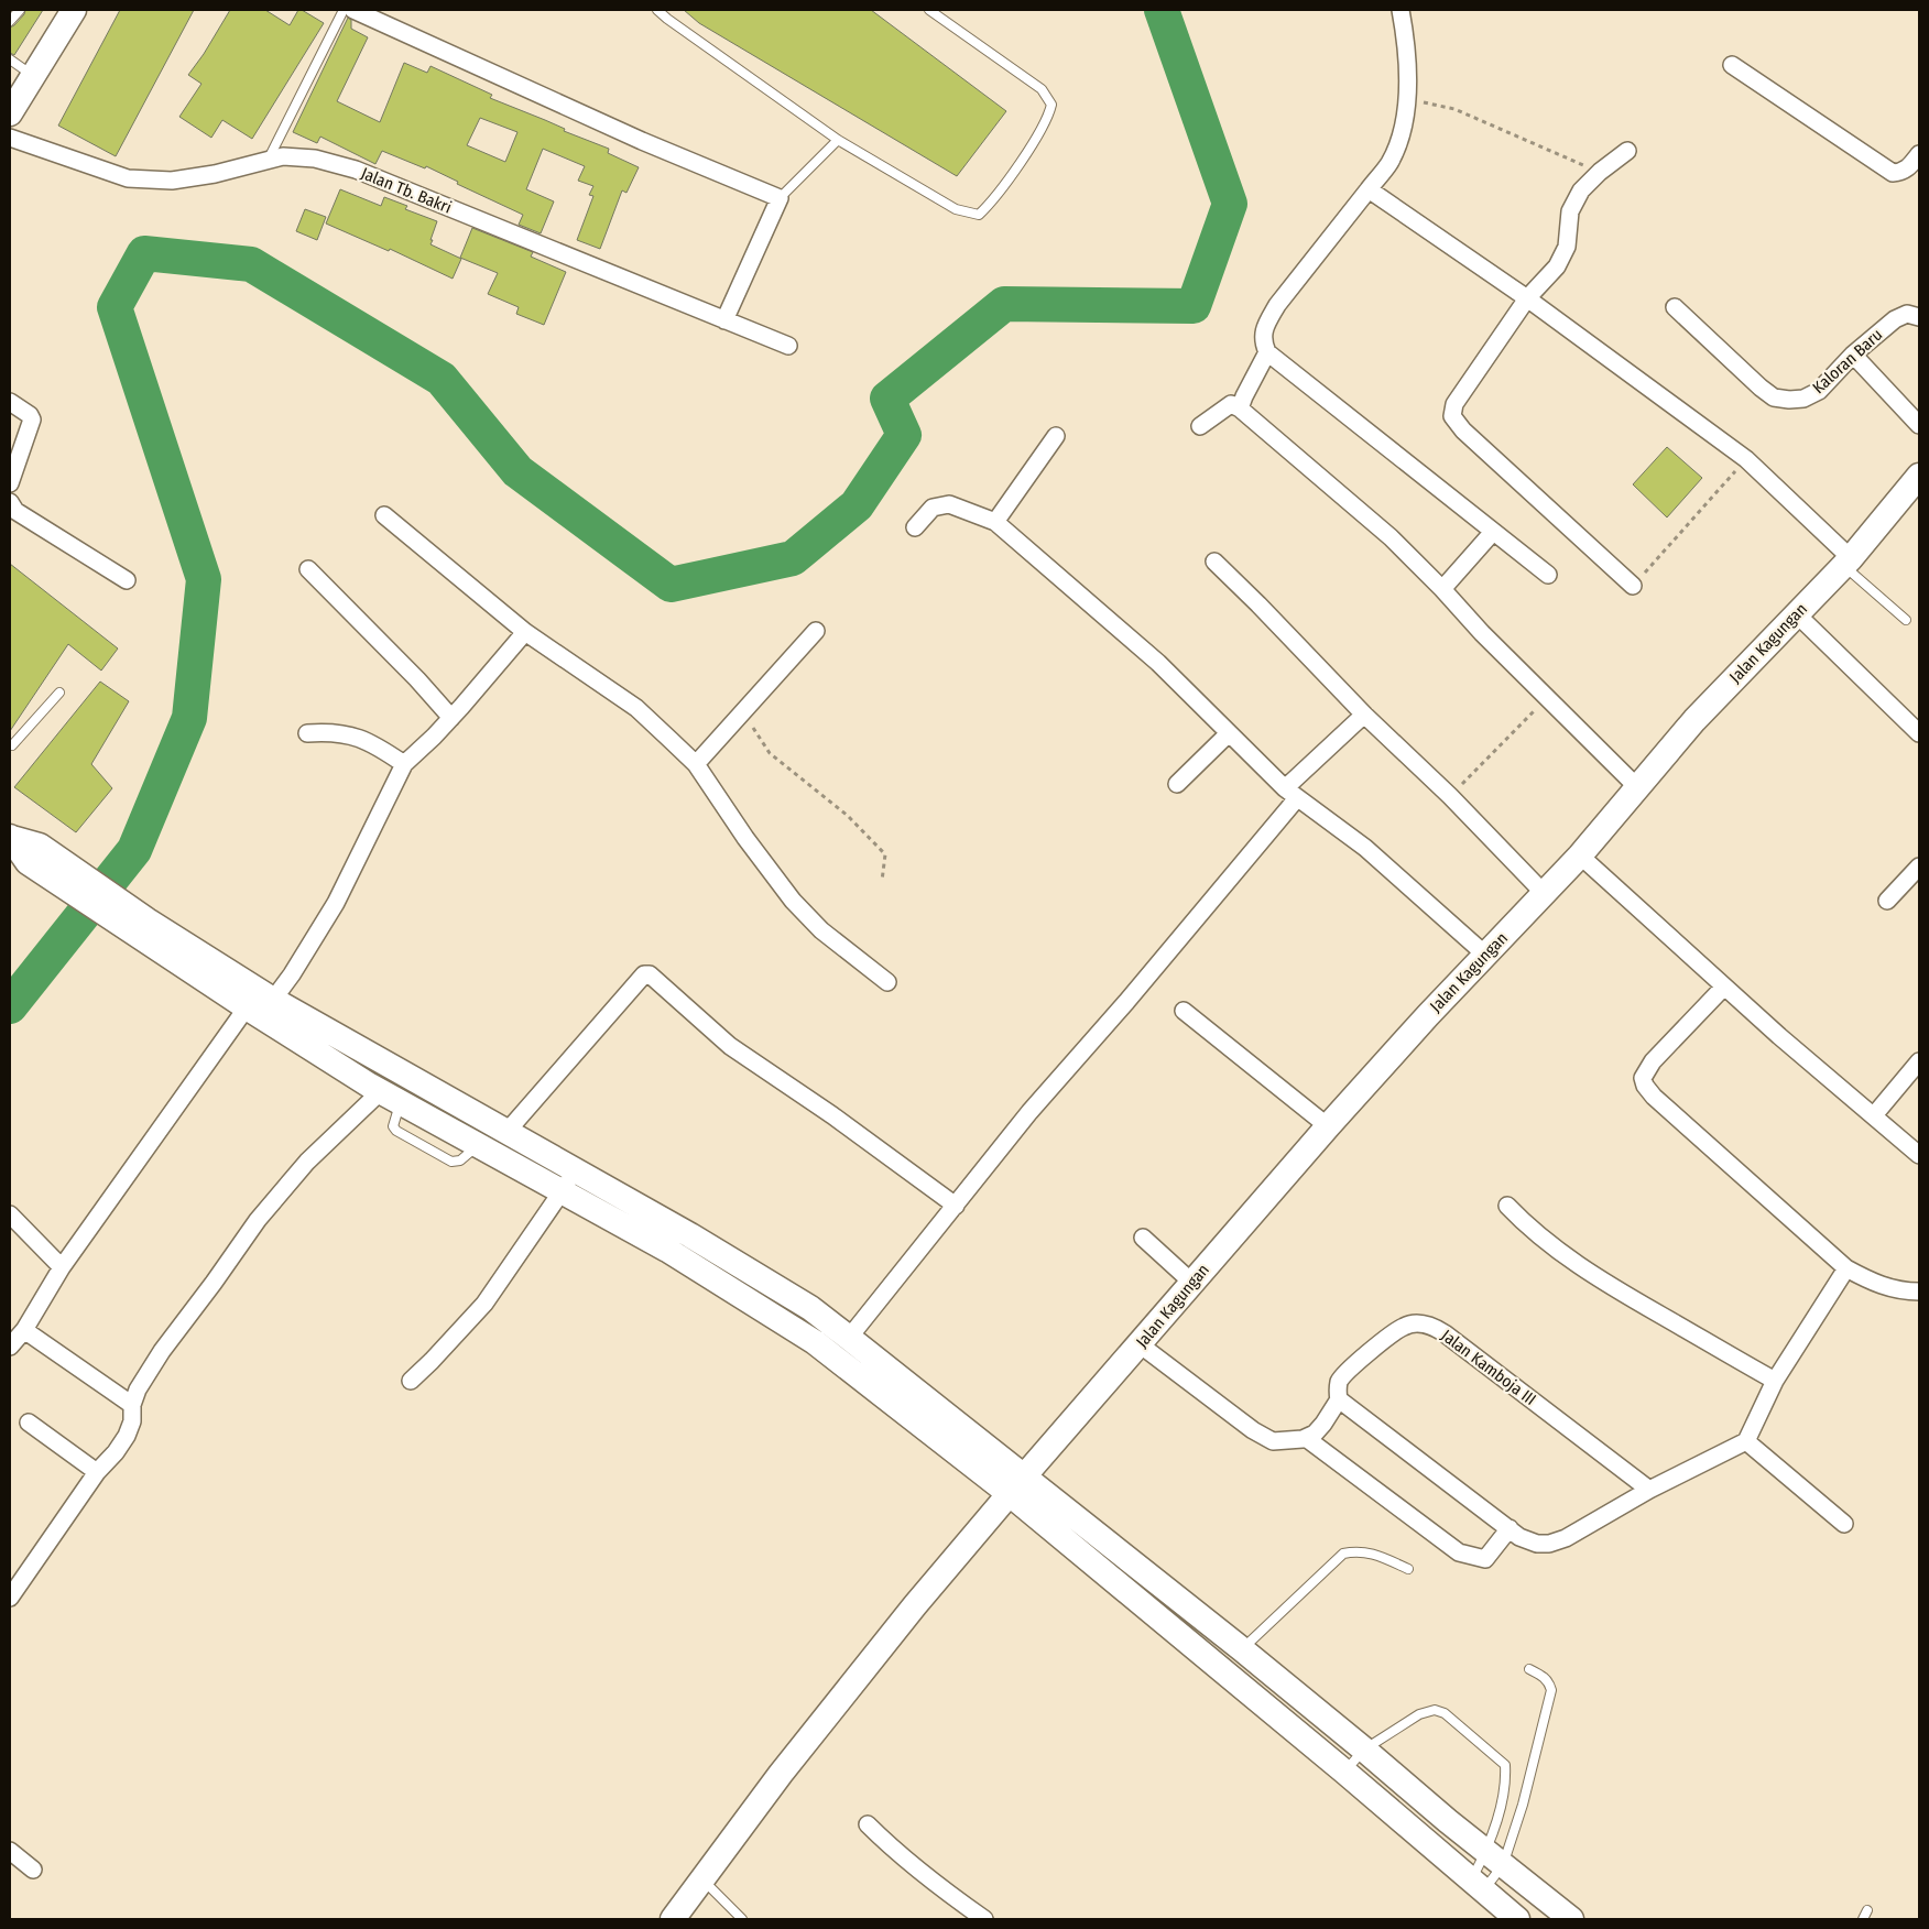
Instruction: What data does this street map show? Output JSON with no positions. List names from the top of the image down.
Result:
{
  "streets": {
    "main road": ["Jalan Kagungan"],
    "street": ["Jalan Tb. Bakri", "Kaloran Baru", "Jalan Kamboja III"]
  }
}
